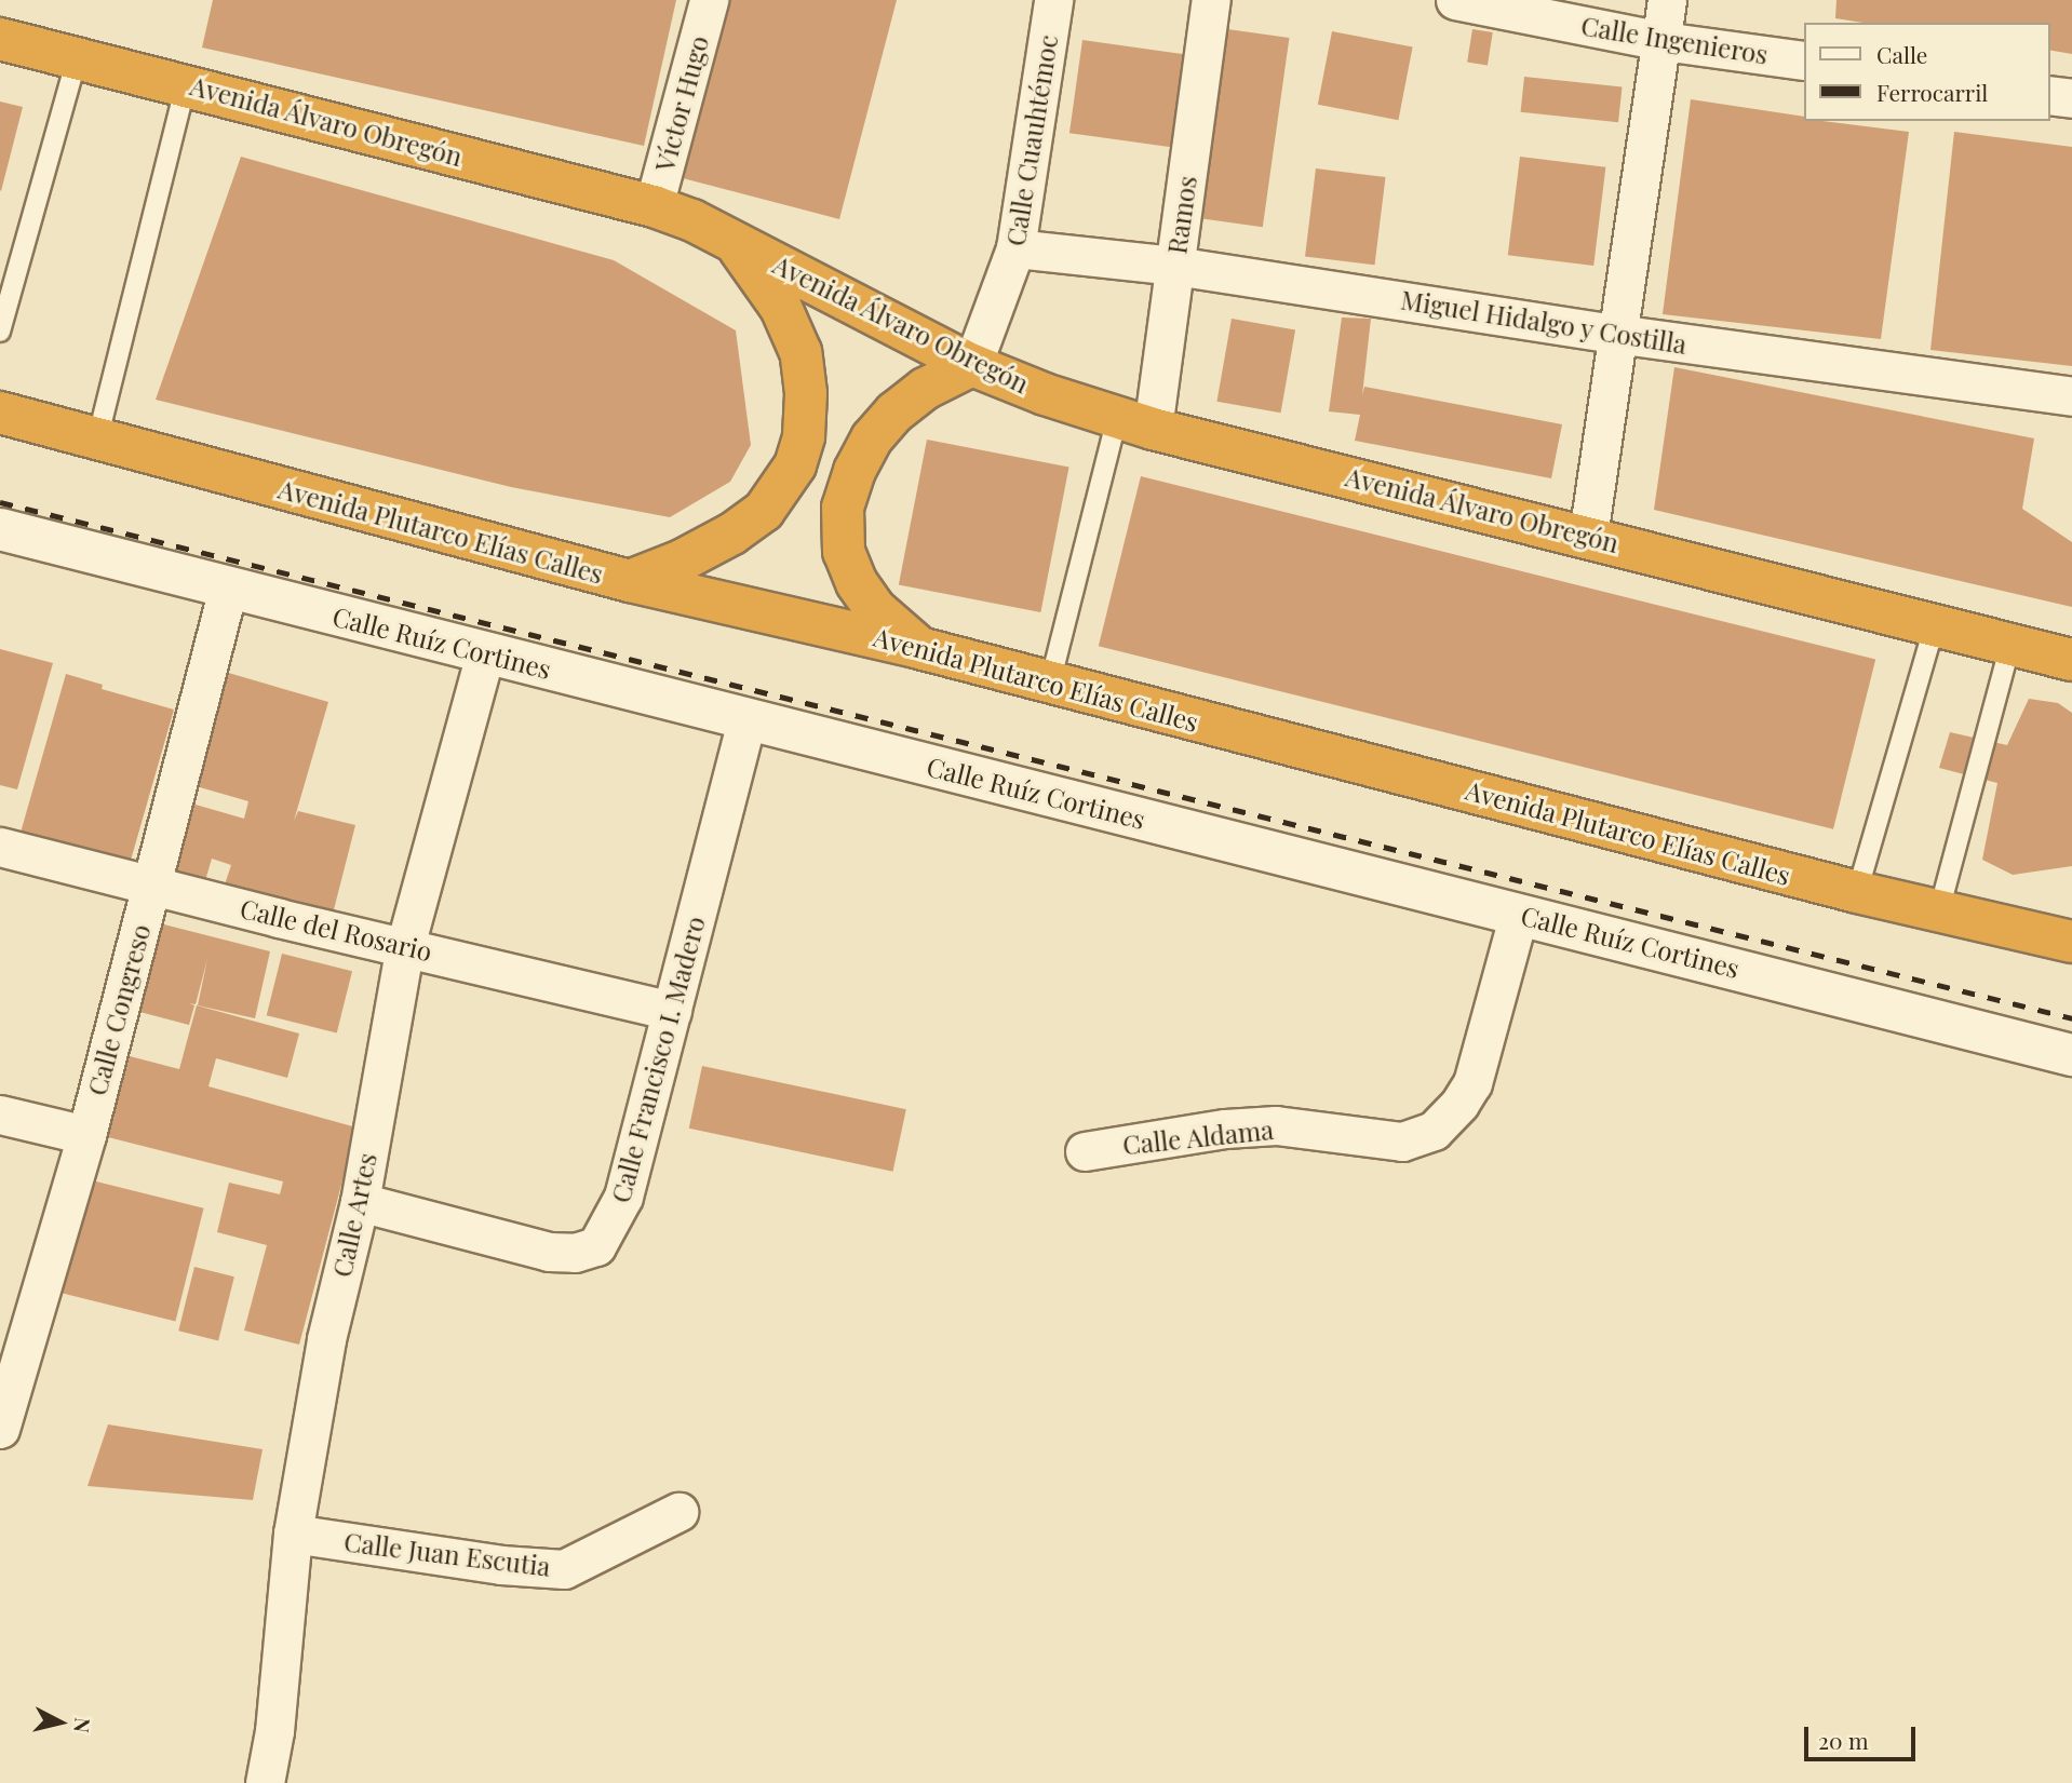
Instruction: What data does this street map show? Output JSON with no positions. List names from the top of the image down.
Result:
{
  "streets": {
    "highway": ["Avenida Álvaro Obregón", "Avenida Plutarco Elías Calles"],
    "street": [
      "Calle Ingenieros",
      "Víctor Hugo",
      "Calle Cuauhtémoc",
      "Ramos",
      "Miguel Hidalgo y Costilla",
      "Calle Ruíz Cortines",
      "Calle del Rosario",
      "Calle Congreso",
      "Calle Francisco I. Madero",
      "Calle Aldama",
      "Calle Artes",
      "Calle Juan Escutia"
    ]
  },
  "crossings": [
    ["Víctor Hugo", "Avenida Álvaro Obregón"],
    ["Avenida Álvaro Obregón", "Calle Cuauhtémoc"],
    ["Avenida Álvaro Obregón", "Ramos"],
    ["Calle Cuauhtémoc", "Miguel Hidalgo y Costilla"],
    ["Ramos", "Miguel Hidalgo y Costilla"],
    ["Calle Ruíz Cortines", "Calle Congreso"],
    ["Calle Ruíz Cortines", "Calle Francisco I. Madero"],
    ["Calle Ruíz Cortines", "Calle Aldama"],
    ["Calle Ruíz Cortines", "Calle Artes"],
    ["Calle del Rosario", "Calle Congreso"],
    ["Calle del Rosario", "Calle Francisco I. Madero"],
    ["Calle del Rosario", "Calle Artes"],
    ["Calle Francisco I. Madero", "Calle Artes"],
    ["Calle Artes", "Calle Juan Escutia"]
  ],
  "legend": ["Calle", "Ferrocarril"],
  "scale_bar": "20 m",
  "north": "right"
}
